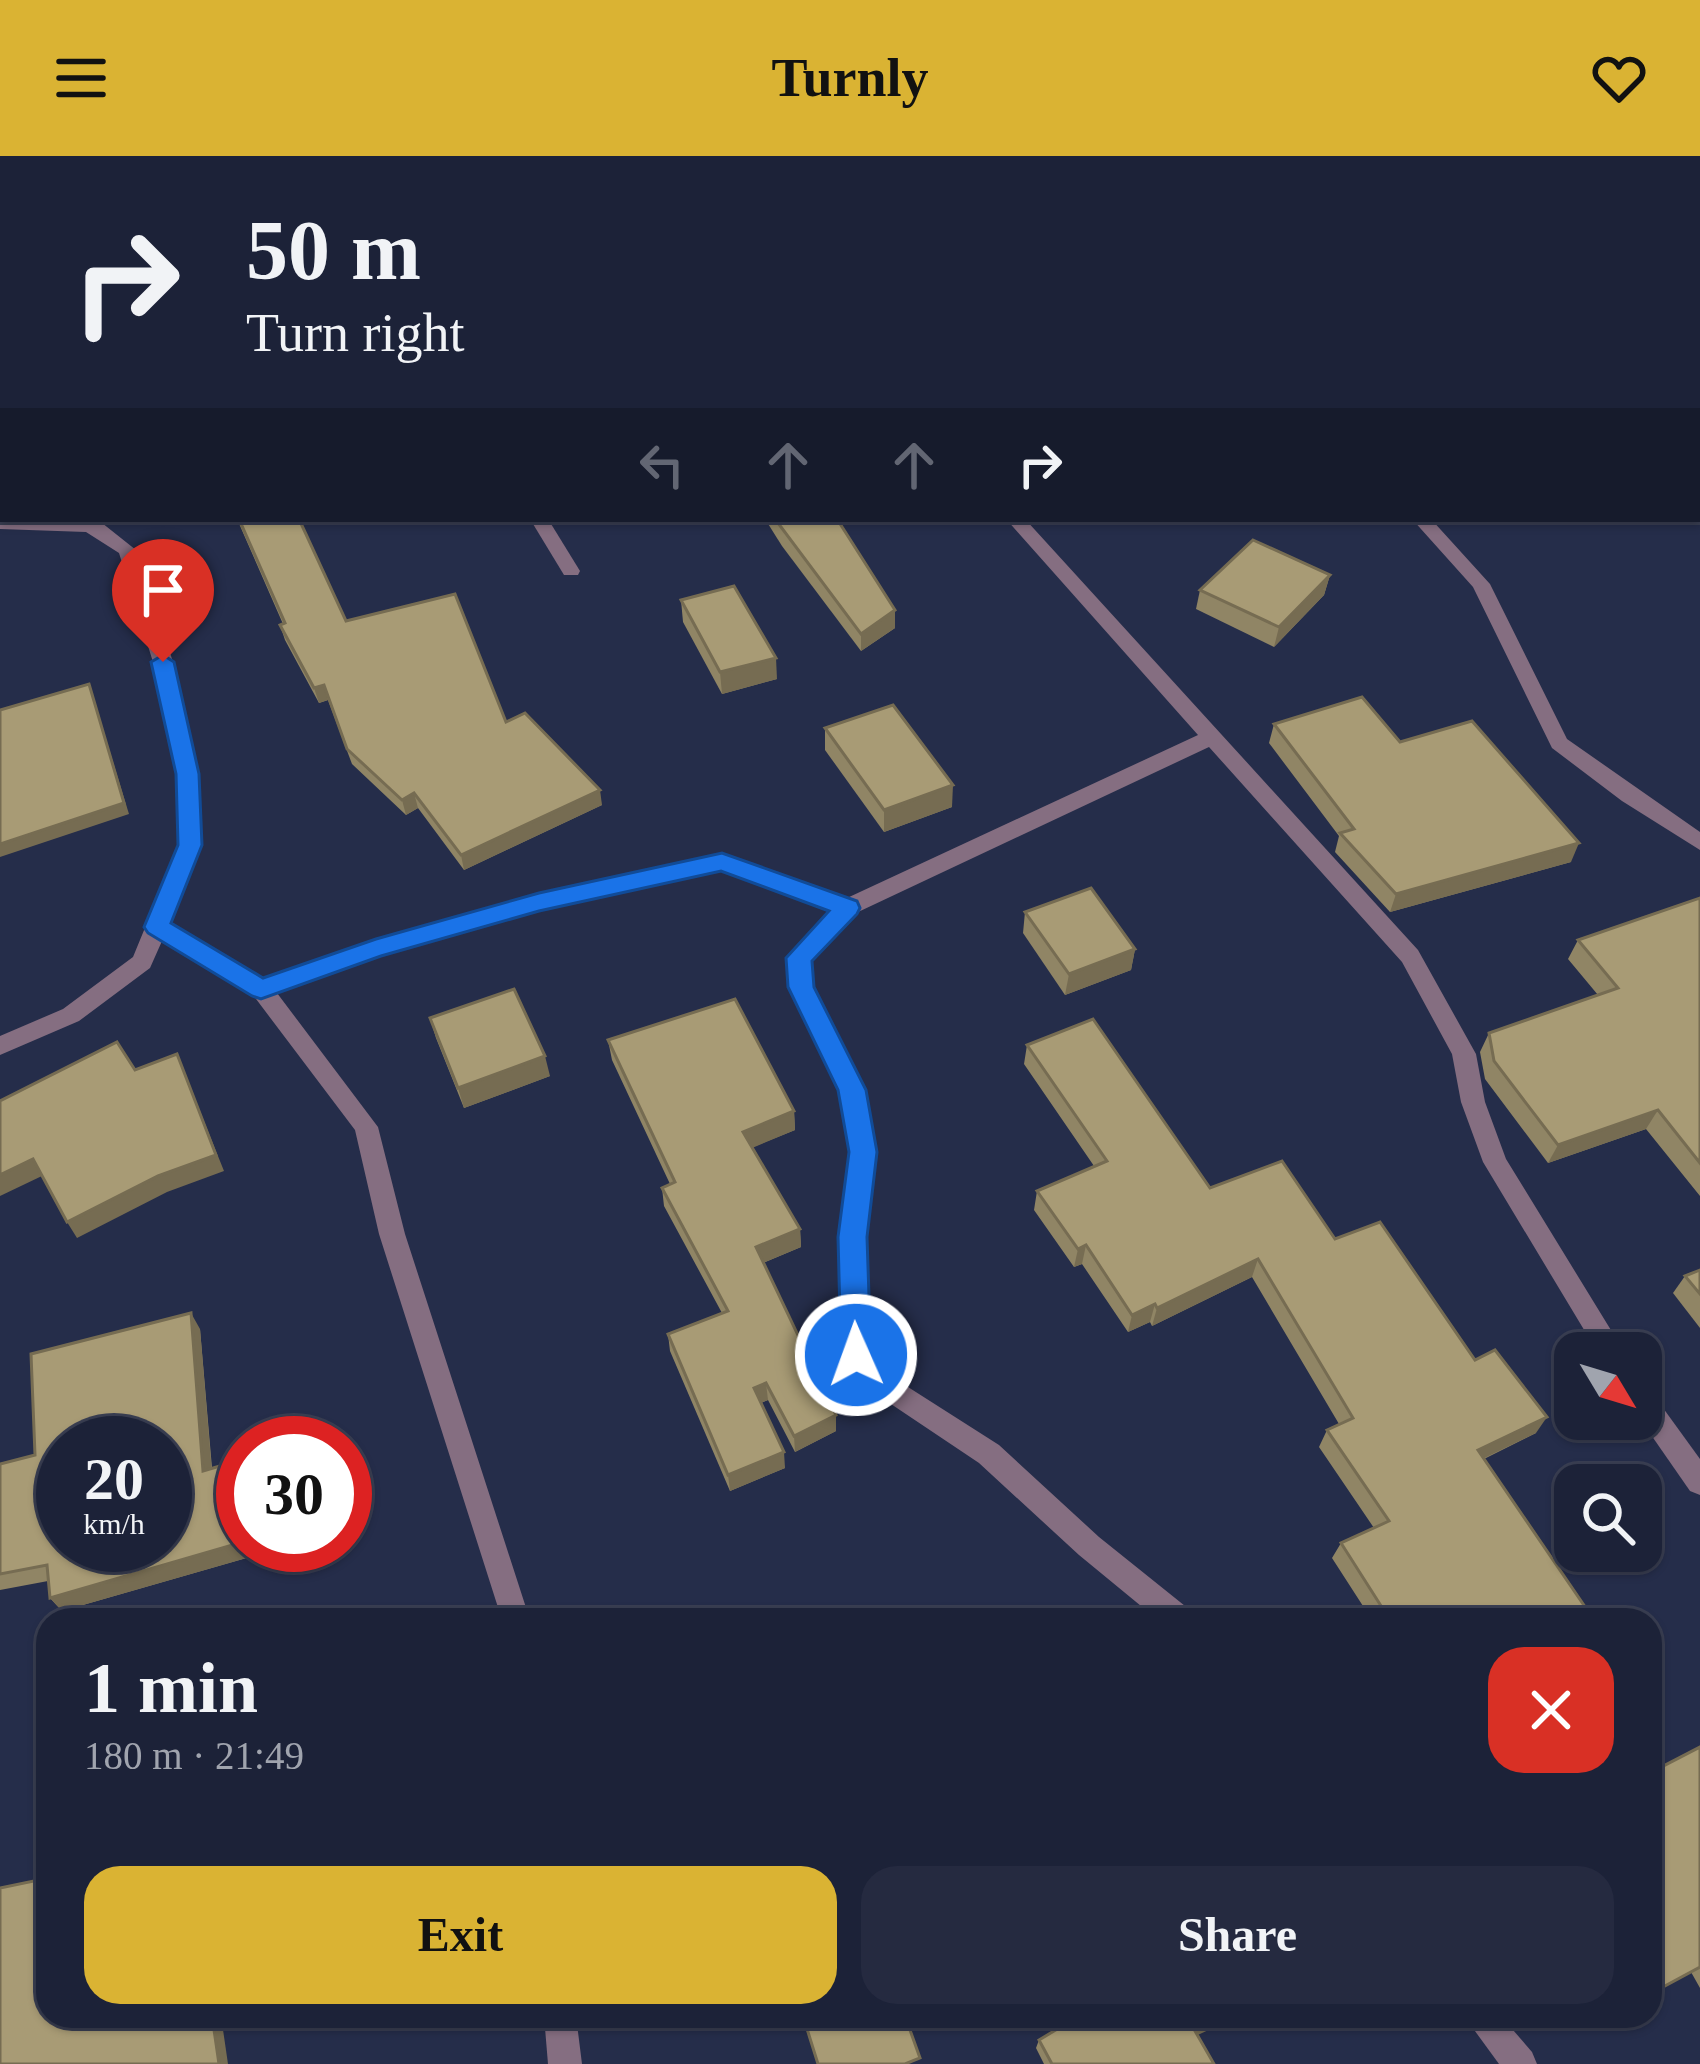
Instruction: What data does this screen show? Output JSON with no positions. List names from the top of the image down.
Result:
{
  "north": "bottom right",
  "page": {
    "header": "Turnly",
    "turn": ["50 m", "Turn right"],
    "speed": "20 km/h",
    "limit": "30",
    "heading": ["1 min", "180 m · 21:49"],
    "buttons": ["Exit", "Share"]
  }
}
